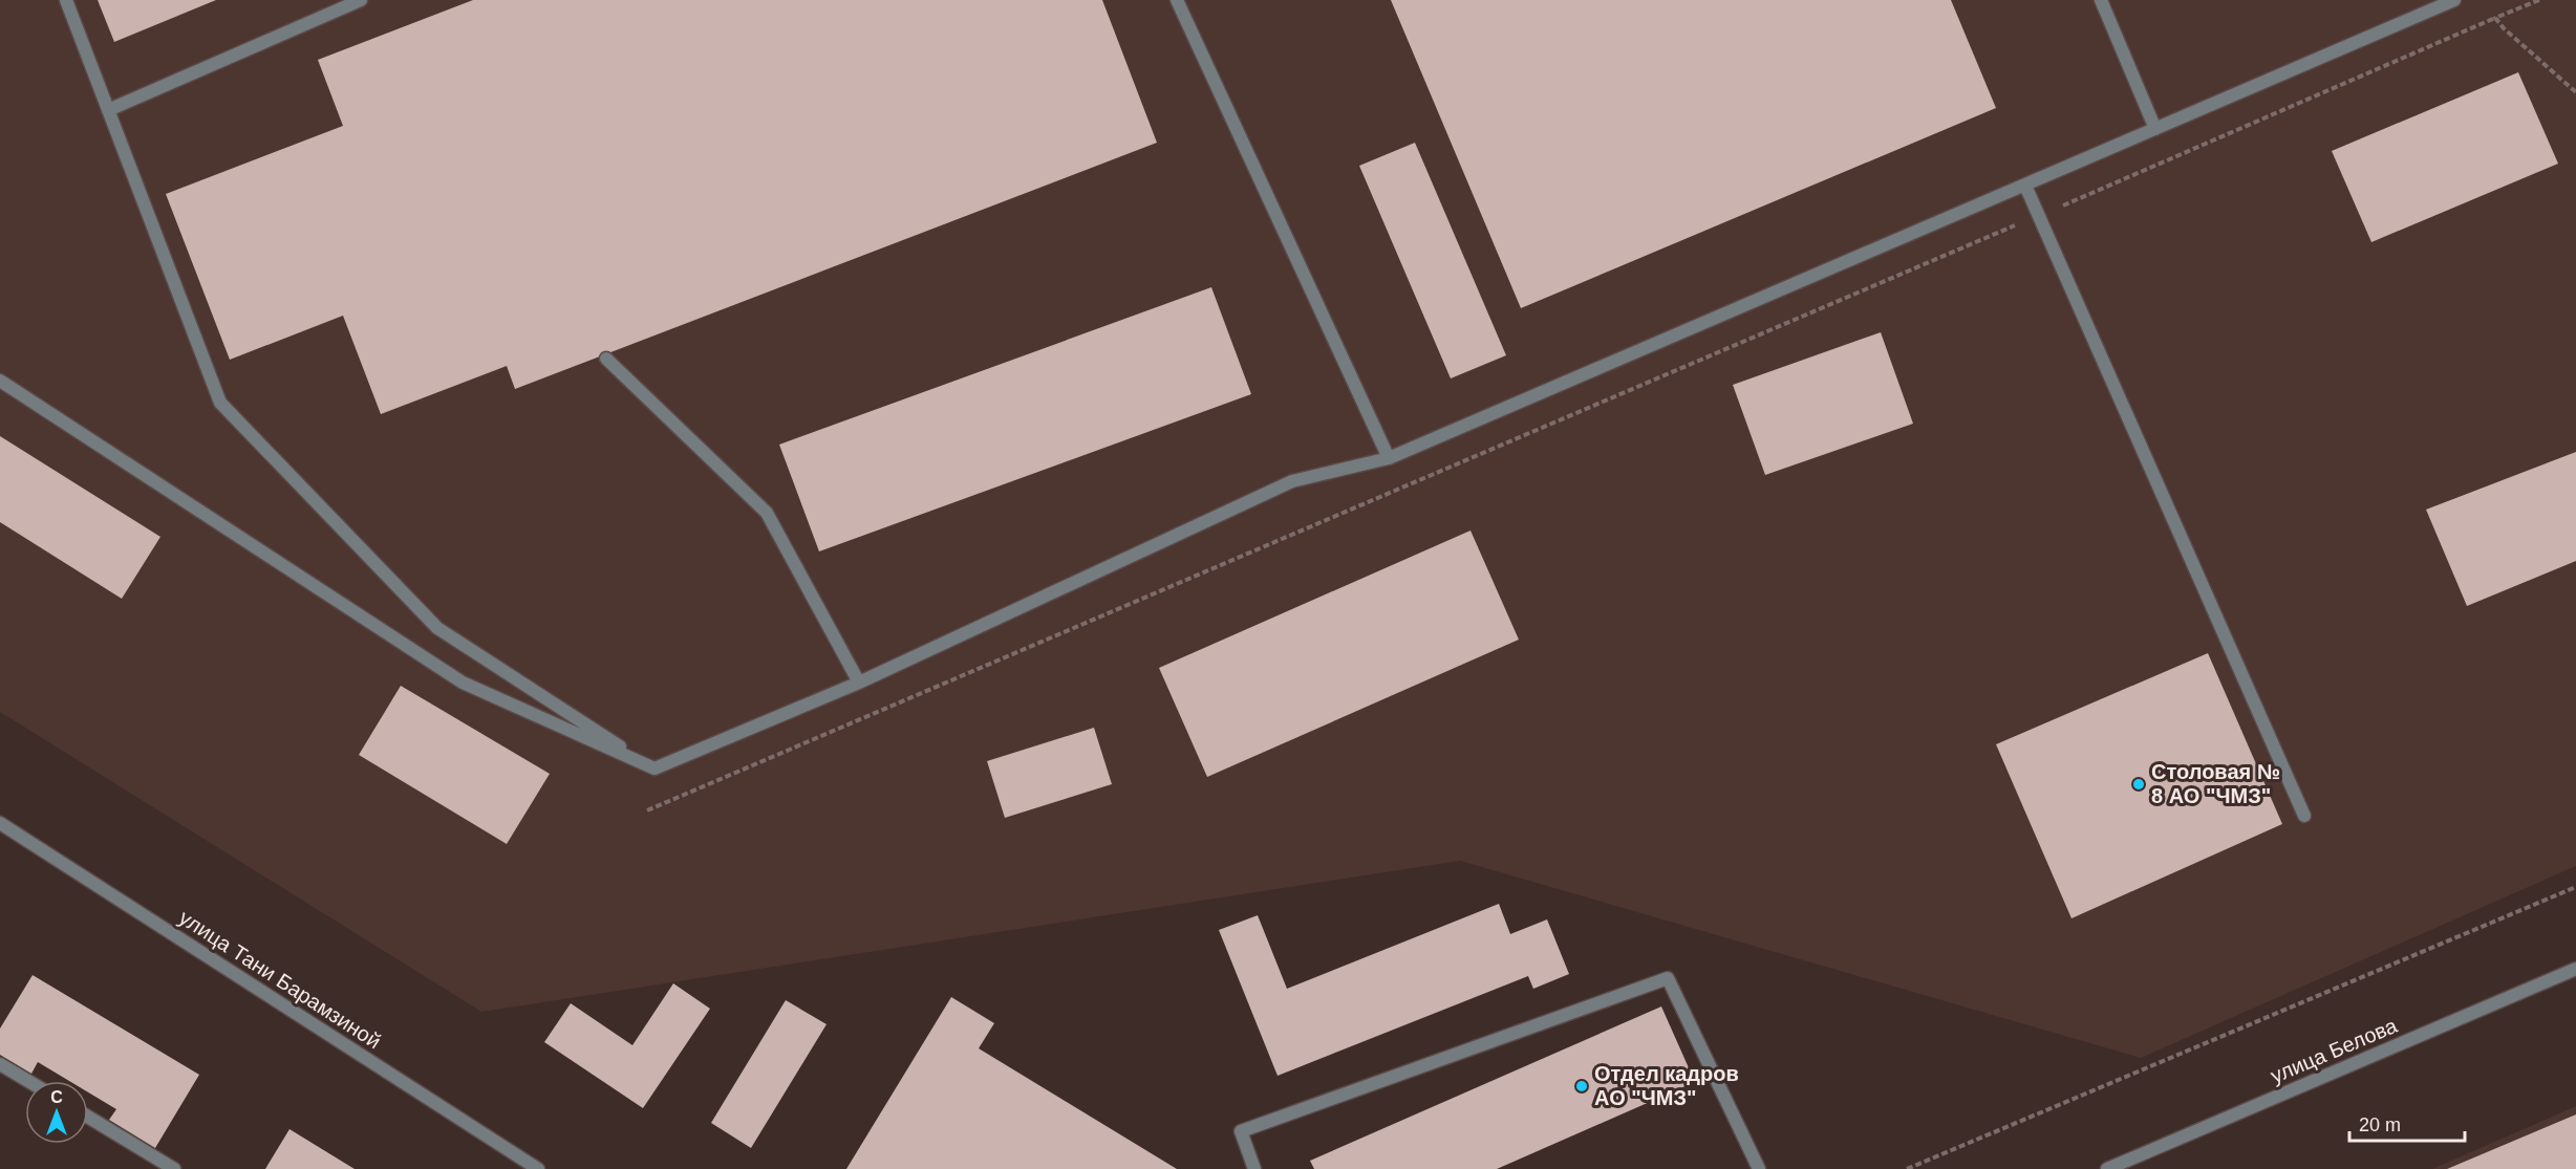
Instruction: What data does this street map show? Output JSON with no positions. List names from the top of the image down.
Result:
{
  "streets": {
    "street": ["улица Тани Барамзиной", "улица Белова"]
  },
  "places": ["Столовая № 8 АО \"ЧМЗ\"", "Отдел кадров АО \"ЧМЗ\""],
  "scale_bar": "20 m",
  "north": "top"
}
